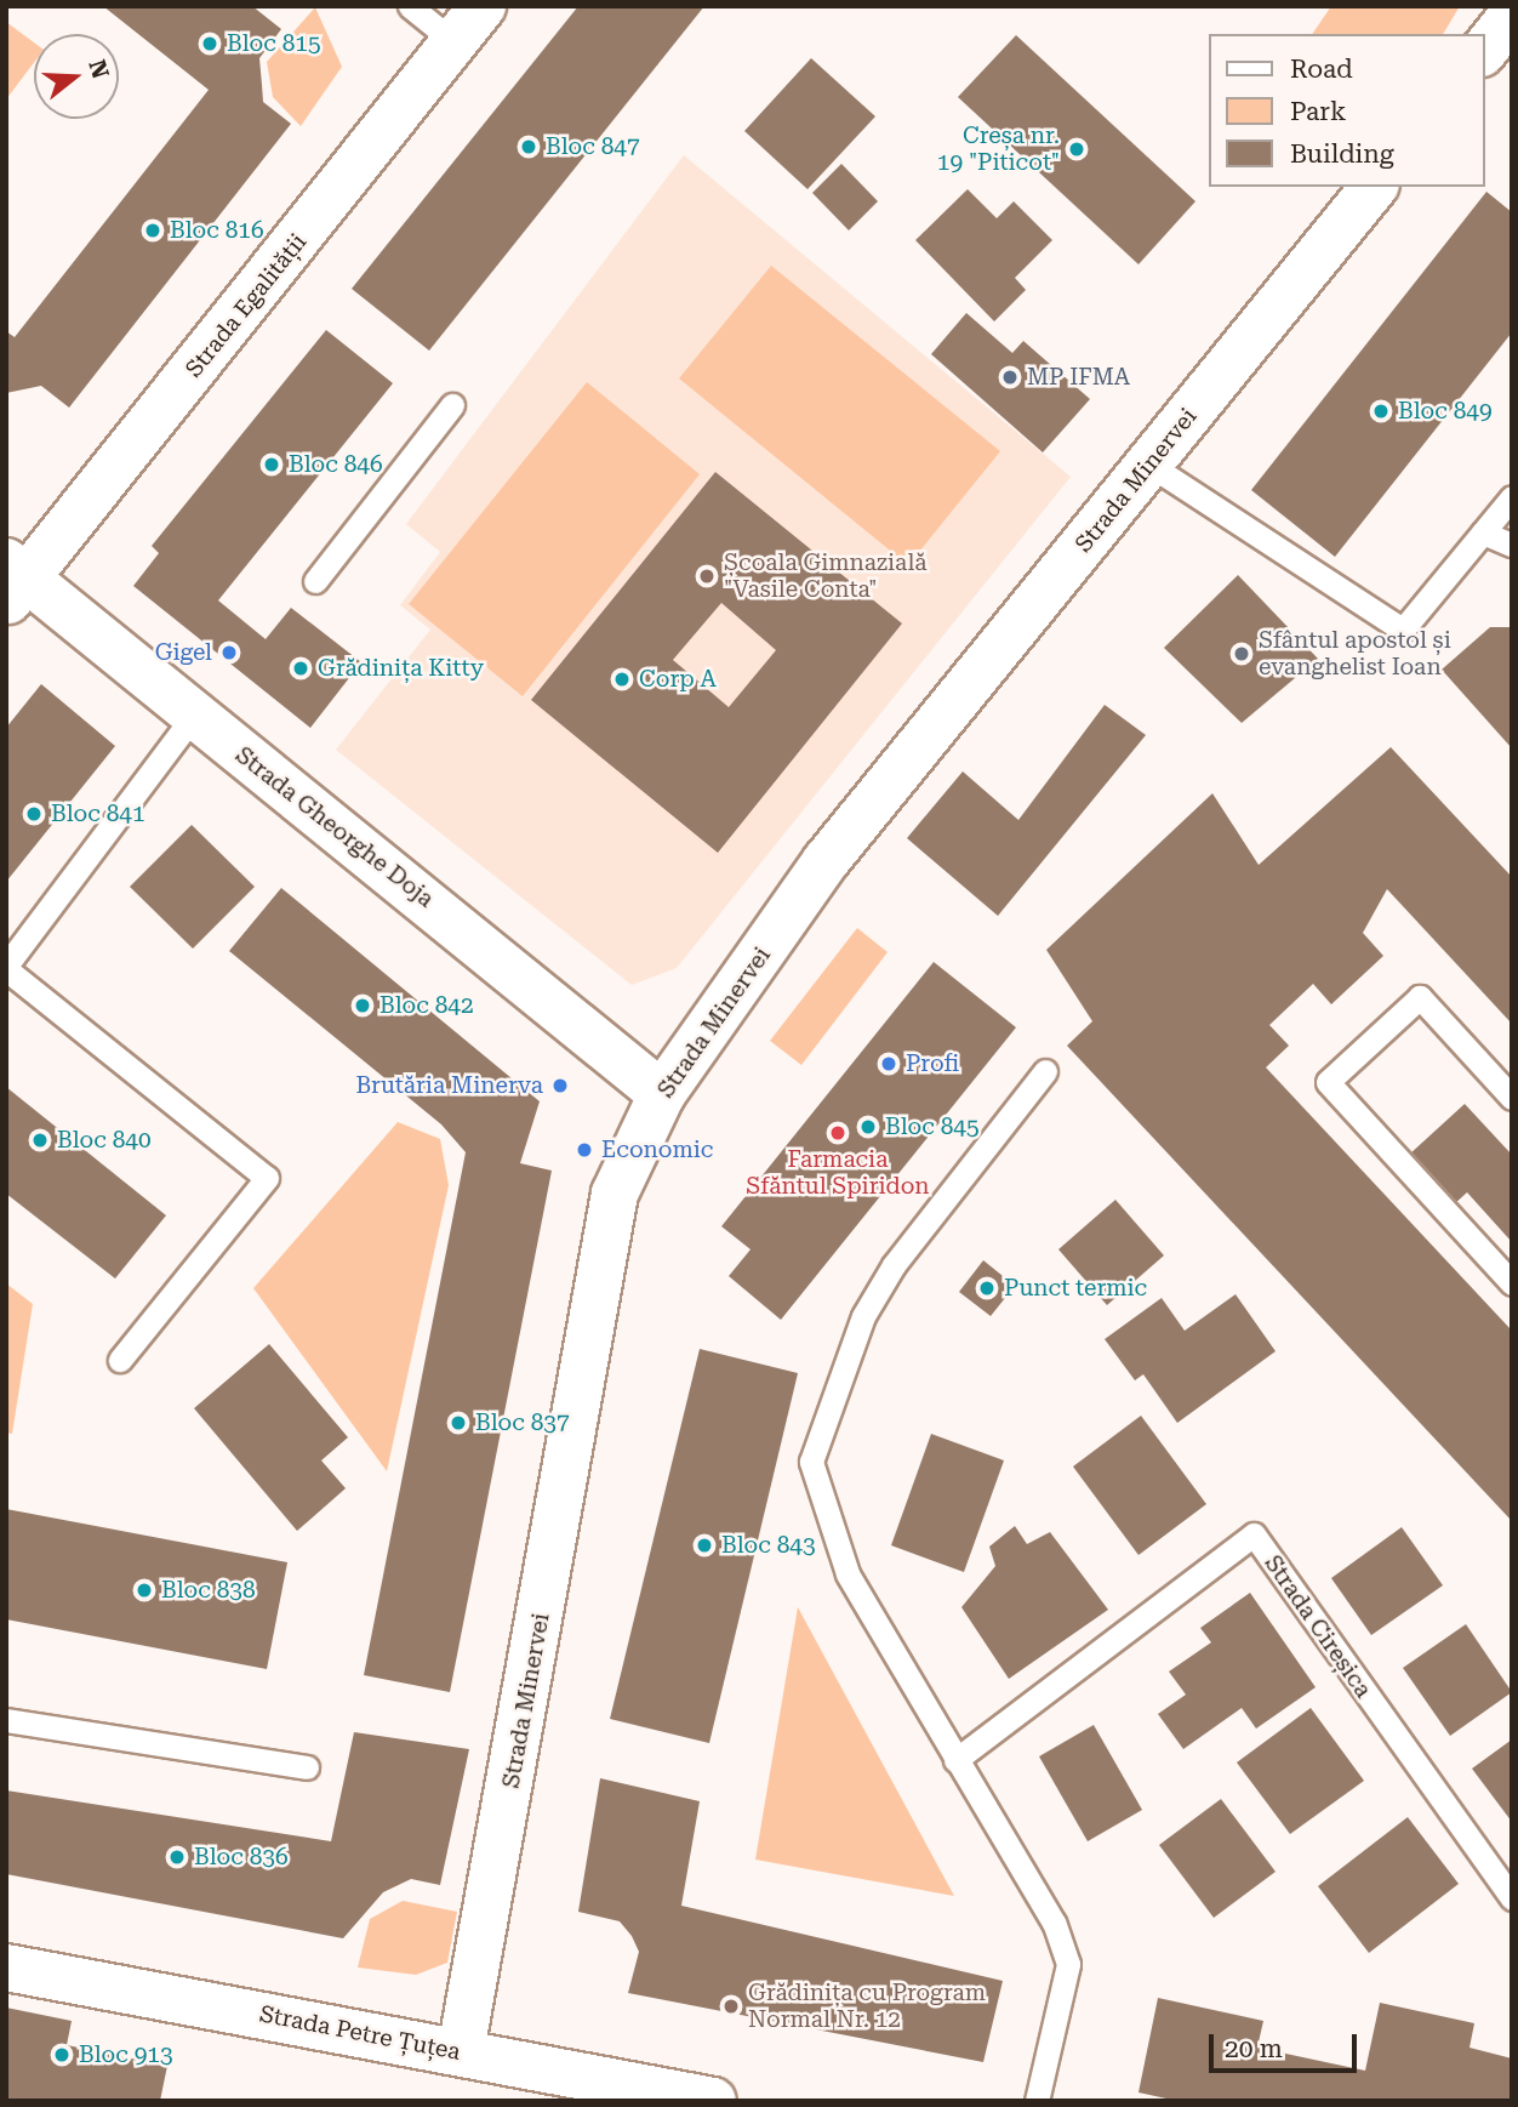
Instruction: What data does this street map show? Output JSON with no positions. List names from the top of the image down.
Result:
{
  "streets": {
    "street": [
      "Strada Egalității",
      "Strada Minervei",
      "Strada Gheorghe Doja",
      "Strada Petre Țuțea"
    ],
    "lane": ["Strada Cireșica"]
  },
  "crossings": [
    ["Strada Egalității", "Strada Gheorghe Doja"],
    ["Strada Minervei", "Strada Gheorghe Doja"],
    ["Strada Minervei", "Strada Petre Țuțea"]
  ],
  "places": [
    "Bloc 815",
    "Bloc 847",
    "Creșa nr. 19 \"Piticot\"",
    "Bloc 816",
    "MP IFMA",
    "Bloc 849",
    "Bloc 846",
    "Școala Gimnazială \"Vasile Conta\"",
    "Gigel",
    "Sfântul apostol și evanghelist Ioan",
    "Grădinița Kitty",
    "Corp A",
    "Bloc 841",
    "Bloc 842",
    "Profi",
    "Brutăria Minerva",
    "Bloc 845",
    "Farmacia Sfăntul Spiridon",
    "Bloc 840",
    "Economic",
    "Punct termic",
    "Bloc 837",
    "Bloc 843",
    "Bloc 838",
    "Bloc 836",
    "Grădinița cu Program Normal Nr. 12",
    "Bloc 913"
  ],
  "legend": ["Road", "Park", "Building"],
  "scale_bar": "20 m",
  "north": "right"
}
